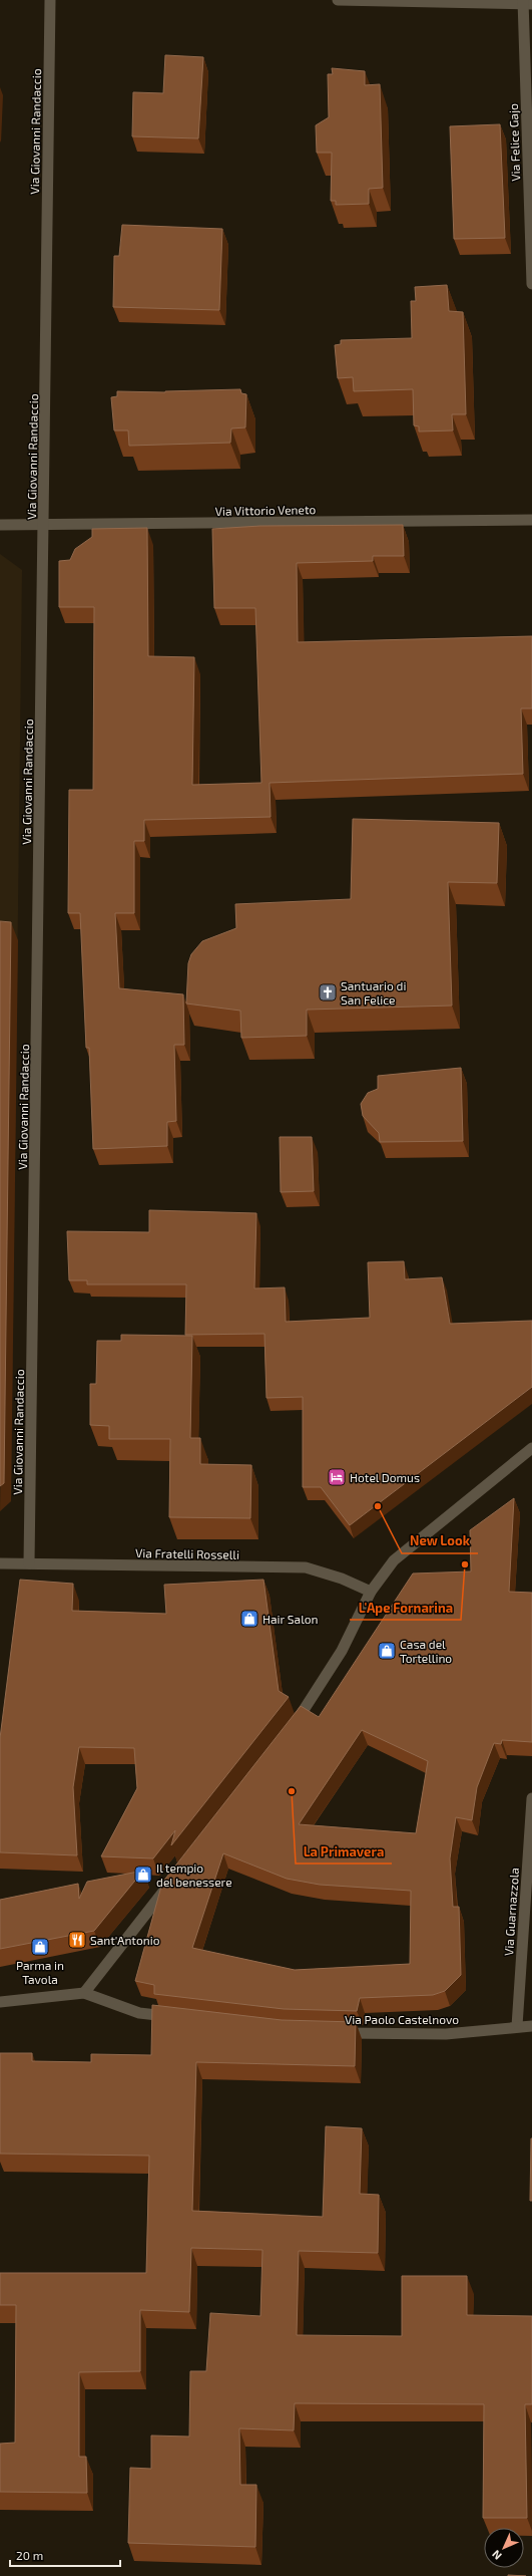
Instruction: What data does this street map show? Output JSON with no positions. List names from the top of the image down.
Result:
{
  "streets": {
    "street": [
      "Via Giovanni Randaccio",
      "Via Felice Gajo",
      "Via Vittorio Veneto",
      "Via Fratelli Rosselli",
      "Via Guarnazzola",
      "Via Paolo Castelnovo"
    ]
  },
  "crossings": [
    ["Via Giovanni Randaccio", "Via Vittorio Veneto"],
    ["Via Giovanni Randaccio", "Via Fratelli Rosselli"],
    ["Via Guarnazzola", "Via Paolo Castelnovo"]
  ],
  "places": {
    "church": ["Santuario di San Felice"],
    "hotel": ["Hotel Domus"],
    "other": ["New Look", "L'Ape Fornarina", "La Primavera"],
    "shop": [
      "Hair Salon",
      "Casa del Tortellino",
      "Il tempio del benessere",
      "Parma in Tavola"
    ],
    "restaurant": ["Sant'Antonio"]
  },
  "scale_bar": "20 m",
  "north": "bottom left"
}
